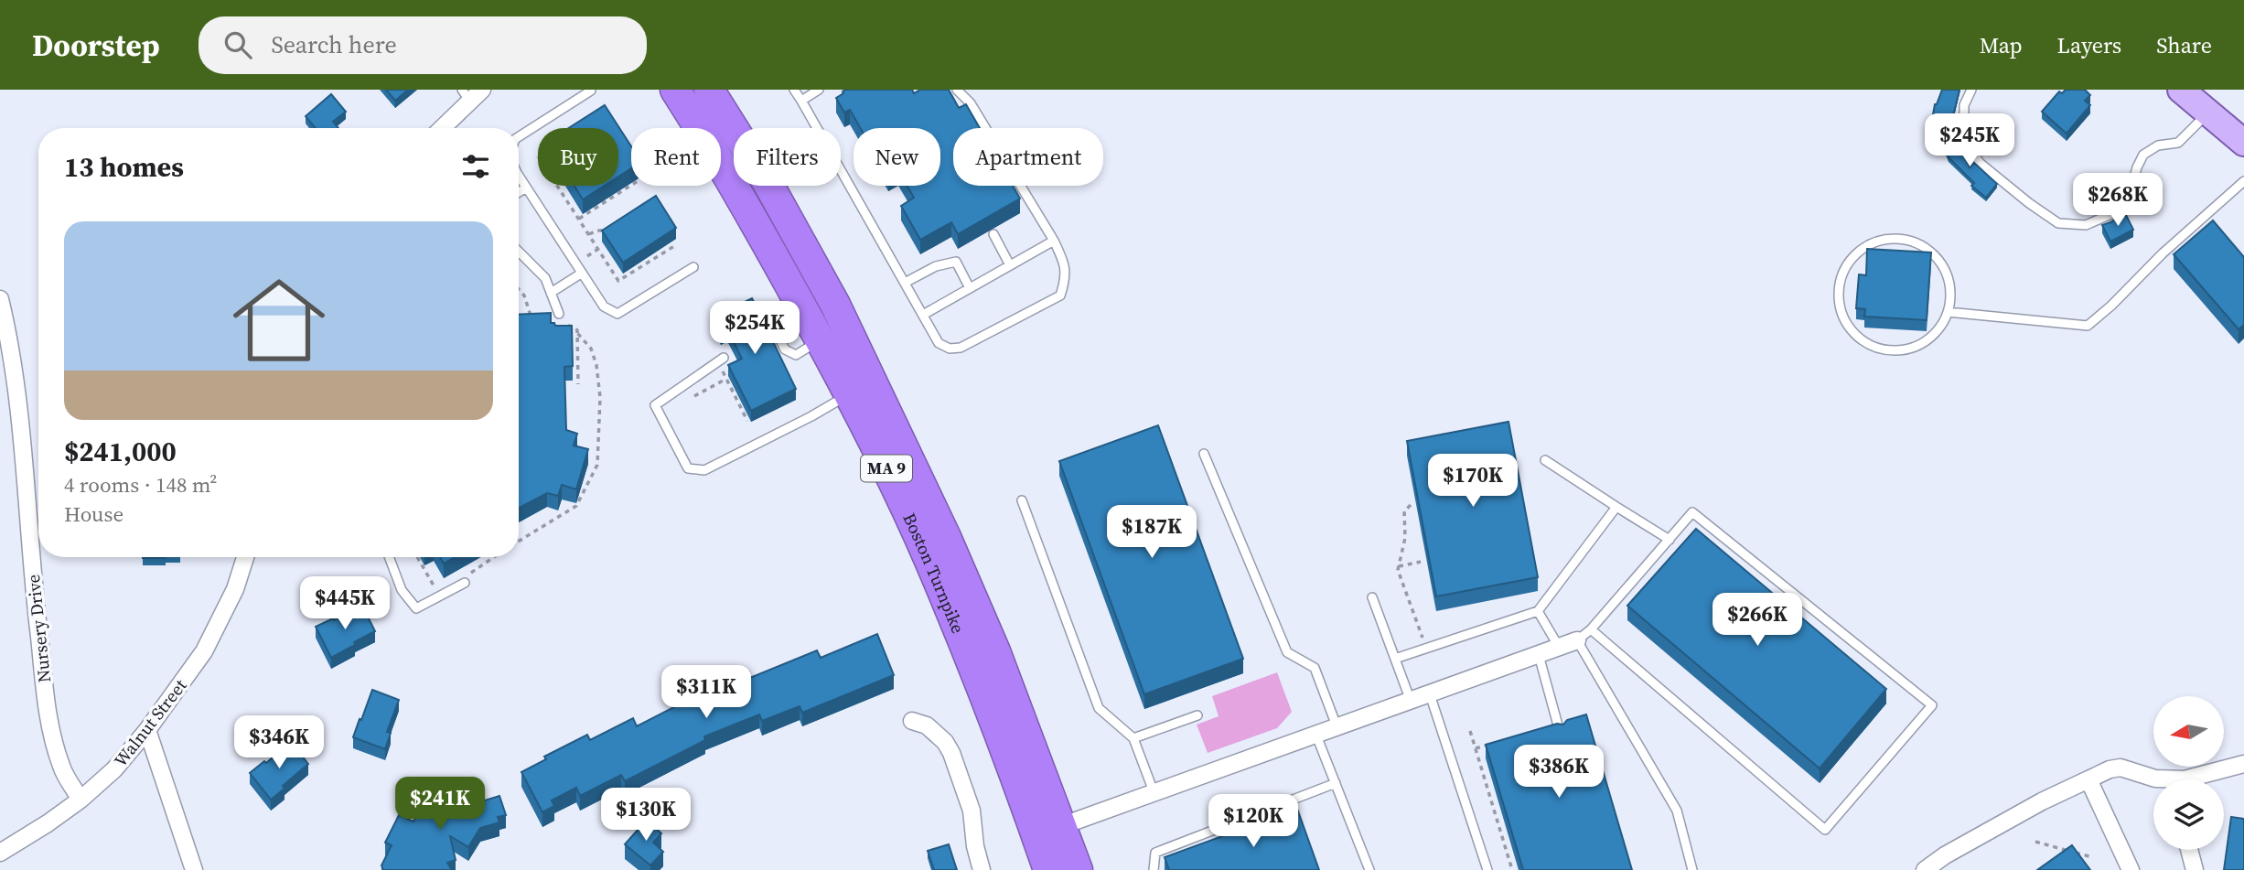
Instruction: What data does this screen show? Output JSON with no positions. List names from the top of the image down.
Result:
{
  "streets": {
    "highway": ["MA 9", "Boston Turnpike"],
    "street": ["Nursery Drive", "Walnut Street"]
  },
  "crossings": [
    ["Nursery Drive", "Walnut Street"]
  ],
  "north": "left",
  "page": {
    "header": "Doorstep",
    "search": "Search here",
    "nav": ["Map", "Layers", "Share"],
    "price": [
      "$245K",
      "$268K",
      "$254K",
      "$170K",
      "$187K",
      "$445K",
      "$266K",
      "$311K",
      "$346K",
      "$386K",
      "$241K",
      "$130K",
      "$120K"
    ],
    "chip": [
      "Buy",
      "Rent",
      "Filters",
      "New",
      "Apartment"
    ],
    "heading": "13 homes",
    "list": [
      {
        "name": "$241,000",
        "note": "4 rooms · 148 m² · House"
      }
    ]
  }
}
